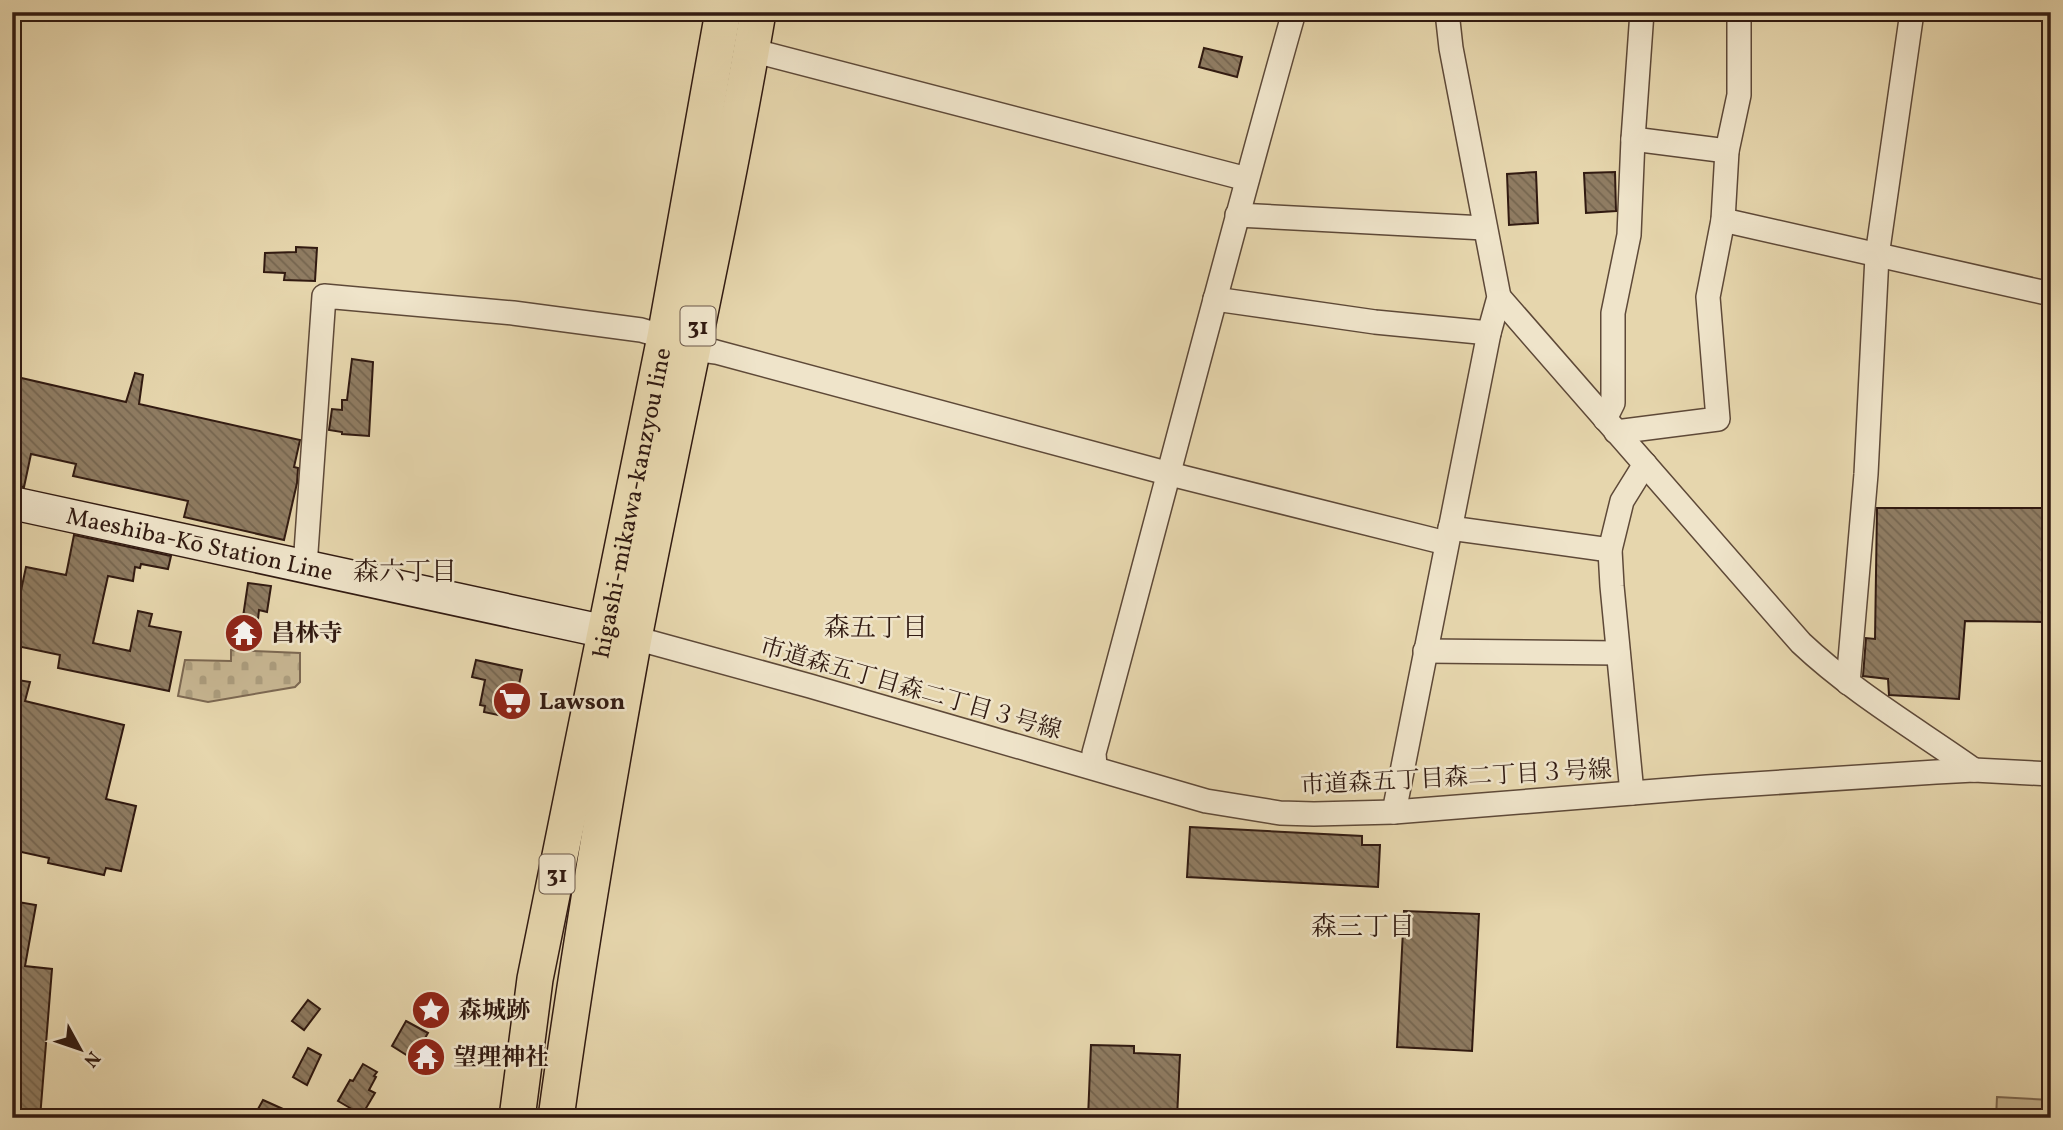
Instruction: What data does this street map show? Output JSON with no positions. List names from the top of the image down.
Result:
{
  "streets": {
    "main road": ["31", "higashi-mikawa-kanzyou line", "Maeshiba-Kō Station Line"],
    "street": ["市道森五丁目森二丁目３号線"]
  },
  "crossings": [
    ["higashi-mikawa-kanzyou line", "Maeshiba-Kō Station Line"],
    ["higashi-mikawa-kanzyou line", "市道森五丁目森二丁目３号線"],
    ["Maeshiba-Kō Station Line", "市道森五丁目森二丁目３号線"]
  ],
  "districts": ["森六丁目", "森五丁目", "森三丁目"],
  "places": {
    "temple": ["昌林寺", "望理神社"],
    "supermarket": ["Lawson"],
    "place": ["森城跡"]
  },
  "north": "bottom right"
}
